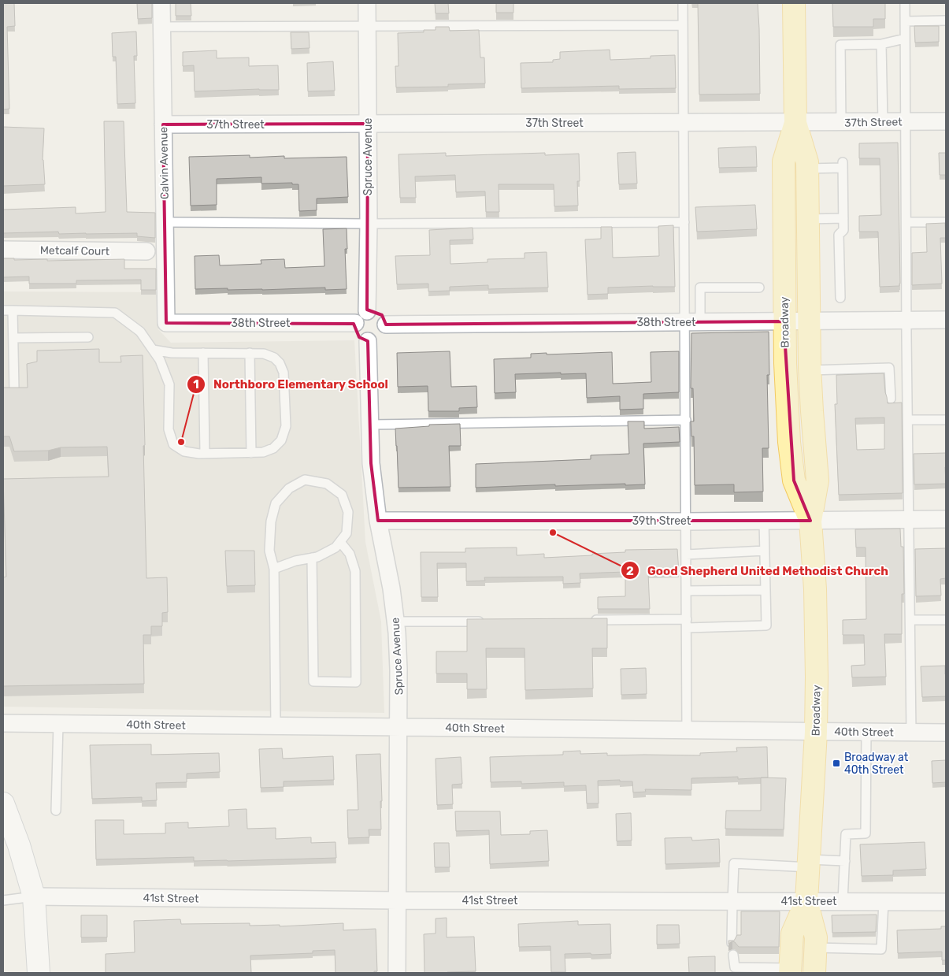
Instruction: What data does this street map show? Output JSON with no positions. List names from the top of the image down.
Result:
{
  "streets": {
    "main road": ["Broadway"],
    "street": [
      "37th Street",
      "Spruce Avenue",
      "Calvin Avenue",
      "Metcalf Court",
      "38th Street",
      "39th Street",
      "40th Street",
      "41st Street"
    ]
  },
  "crossings": [
    ["37th Street", "Spruce Avenue"],
    ["37th Street", "Calvin Avenue"],
    ["37th Street", "Broadway"],
    ["Spruce Avenue", "38th Street"],
    ["Spruce Avenue", "39th Street"],
    ["Spruce Avenue", "40th Street"],
    ["Spruce Avenue", "41st Street"],
    ["Calvin Avenue", "38th Street"],
    ["38th Street", "Broadway"],
    ["Broadway", "39th Street"],
    ["Broadway", "40th Street"],
    ["Broadway", "41st Street"]
  ],
  "places": {
    "other": ["Northboro Elementary School", "Good Shepherd United Methodist Church"],
    "transit": ["Broadway at 40th Street"]
  }
}
